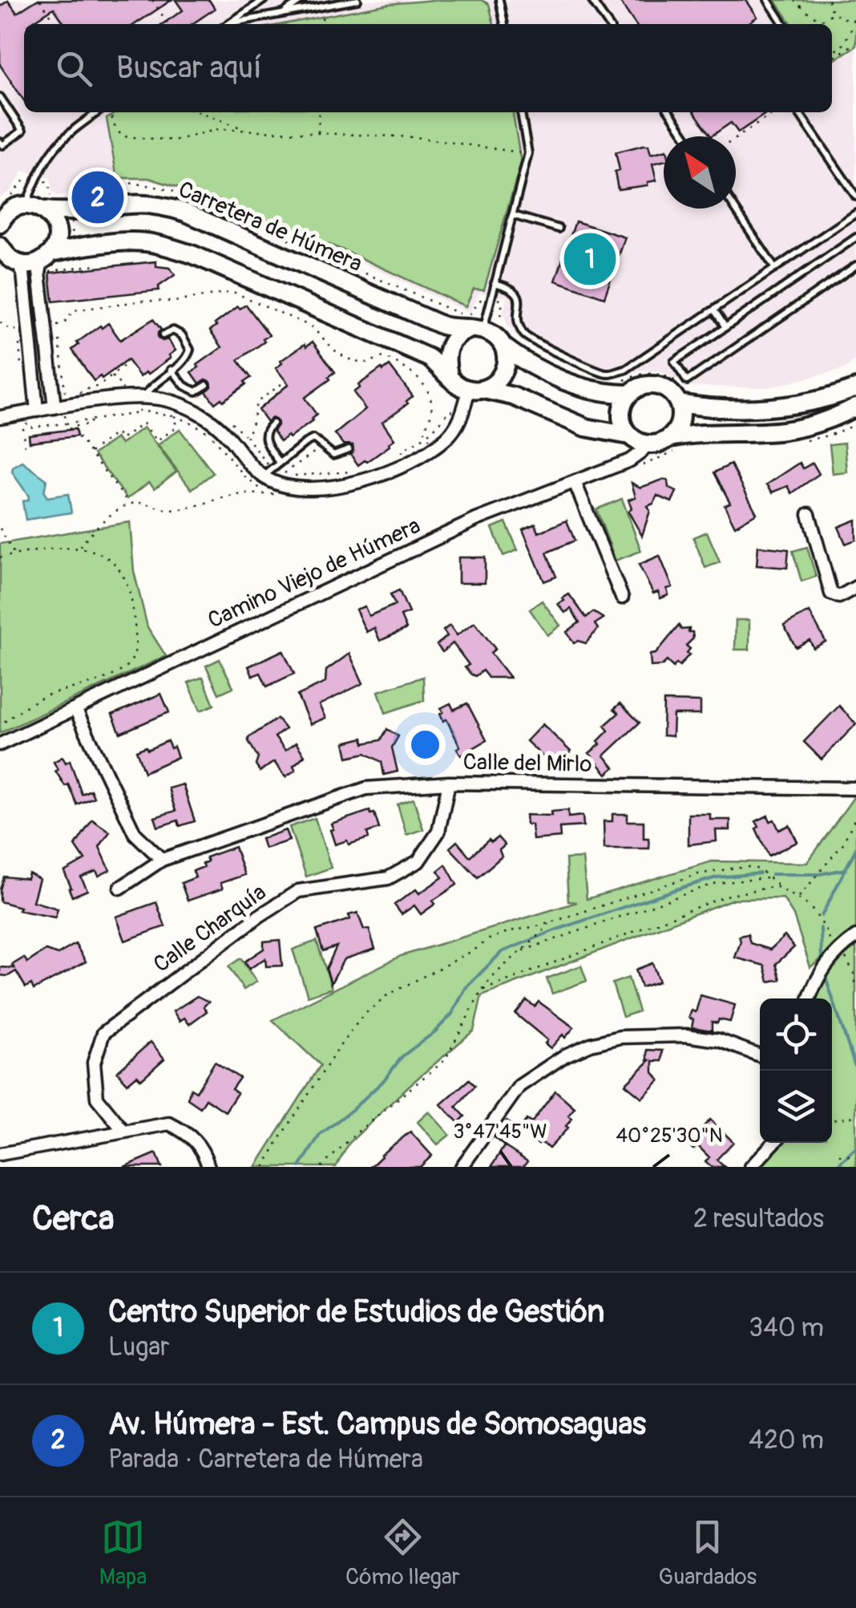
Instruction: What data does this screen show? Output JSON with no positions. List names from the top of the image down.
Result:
{
  "streets": {
    "street": [
      "Carretera de Húmera",
      "Camino Viejo de Húmera",
      "Calle del Mirlo",
      "Calle Charquía"
    ]
  },
  "crossings": [
    ["Calle del Mirlo", "Calle Charquía"]
  ],
  "north": "top left",
  "page": {
    "search": "Buscar aquí",
    "pins": ["2", "1"],
    "heading": ["Cerca", "2 resultados"],
    "list": [
      {
        "mark": "1",
        "name": "Centro Superior de Estudios de Gestión",
        "note": "Lugar",
        "value": "340 m"
      },
      {
        "mark": "2",
        "name": "Av. Húmera - Est. Campus de Somosaguas",
        "note": "Parada · Carretera de Húmera",
        "value": "420 m"
      }
    ],
    "nav": ["Mapa", "Cómo llegar", "Guardados"]
  },
  "coordinates": ["3°47'45\"W", "40°25'30\"N"]
}
